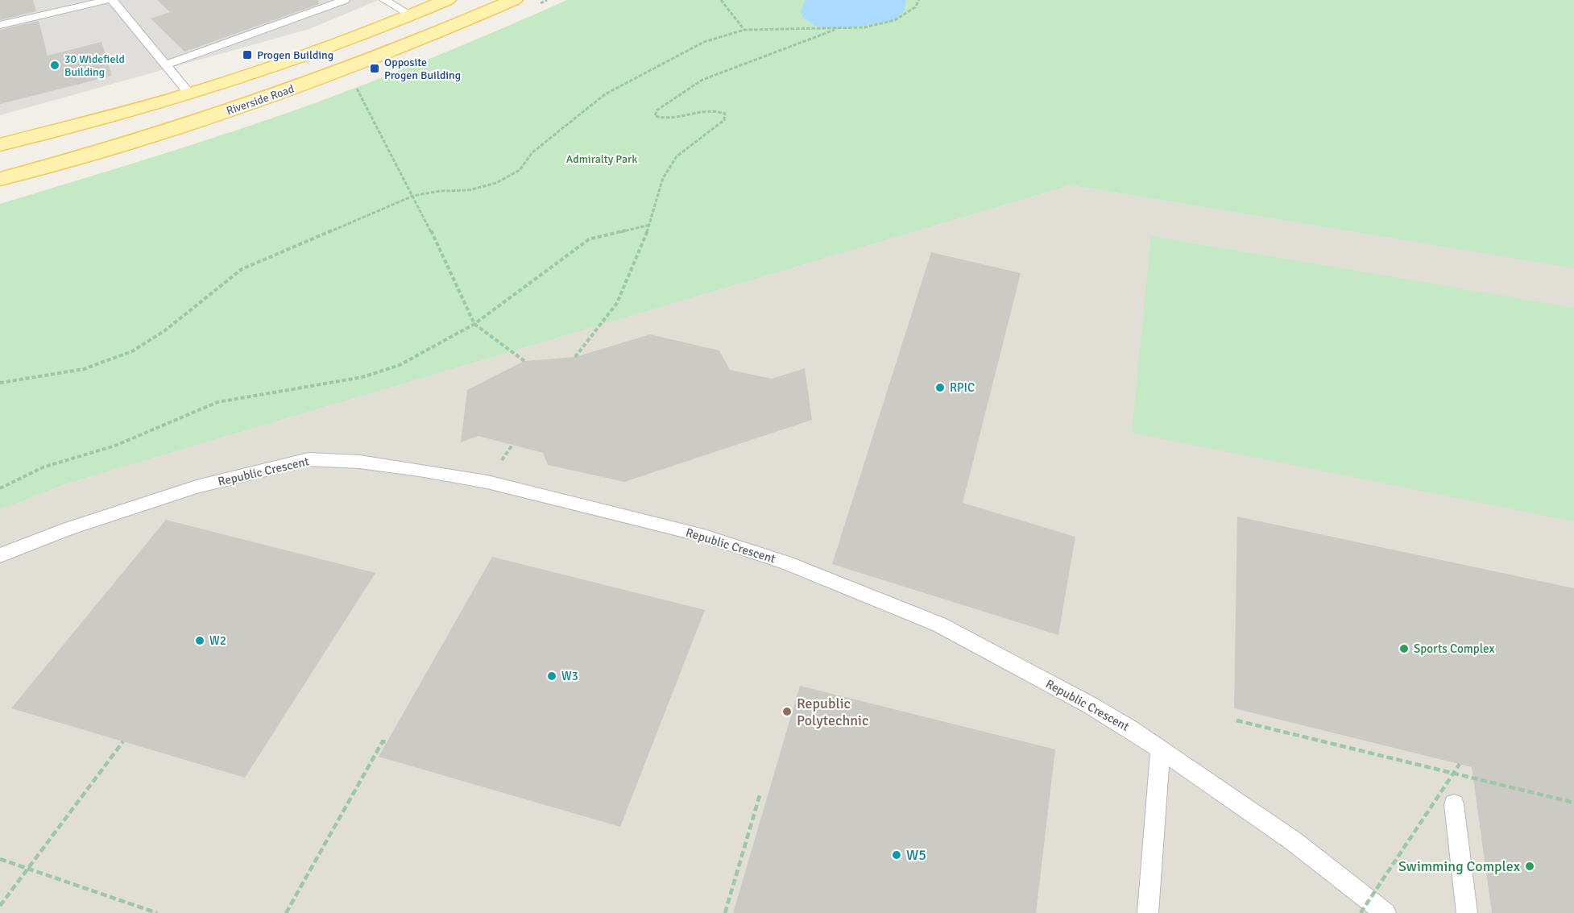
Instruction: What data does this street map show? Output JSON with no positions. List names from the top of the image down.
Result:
{
  "streets": {
    "main road": ["Riverside Road"],
    "lane": ["Republic Crescent"]
  },
  "parks": ["Admiralty Park"],
  "places": {
    "transit": ["Progen Building", "Opposite Progen Building"],
    "other": [
      "30 Widefield Building",
      "RPIC",
      "W2",
      "Sports Complex",
      "W3",
      "Republic Polytechnic",
      "W5",
      "Swimming Complex"
    ]
  }
}
